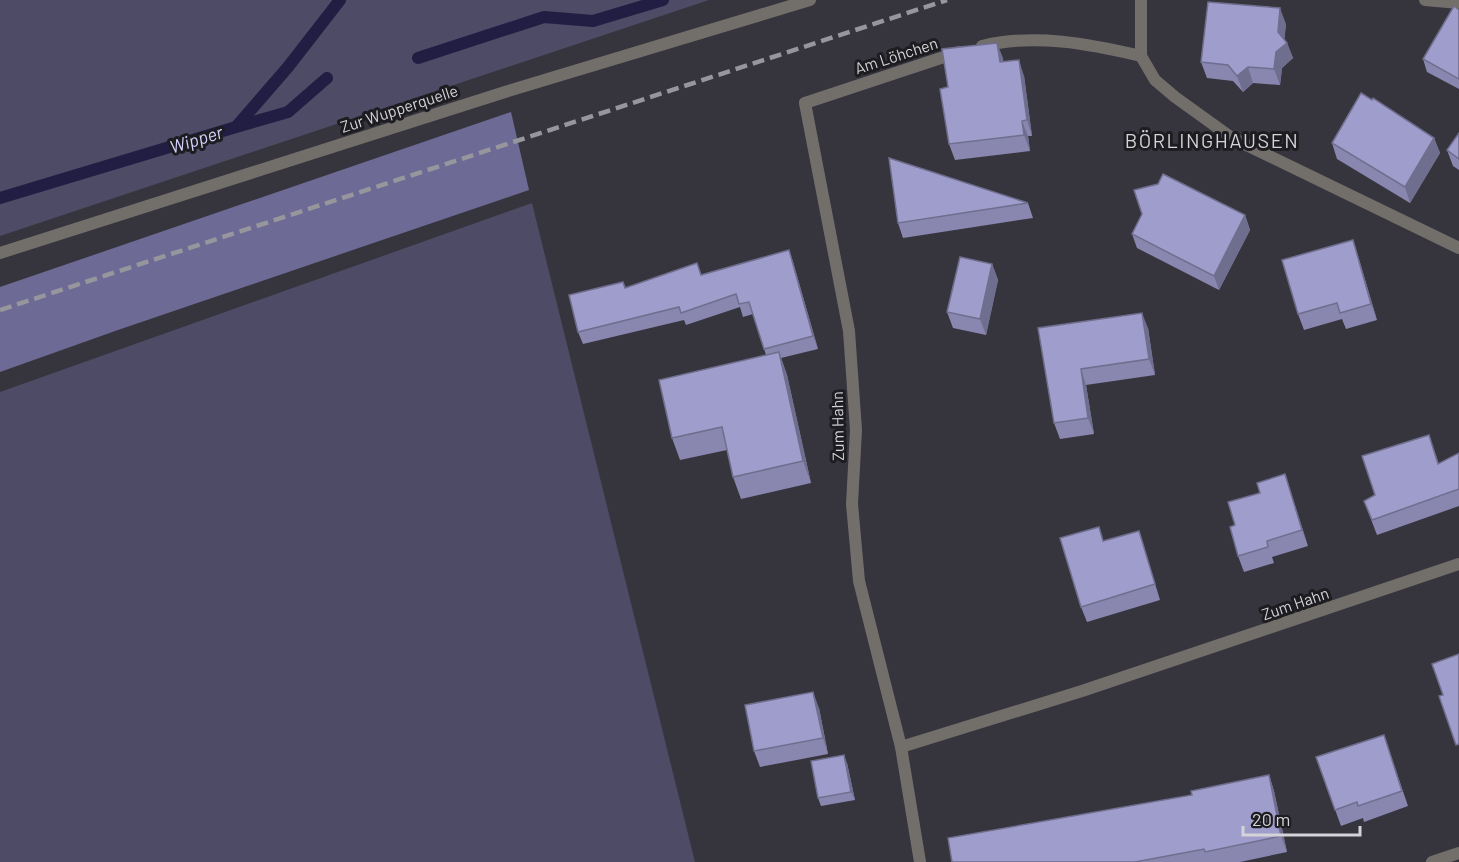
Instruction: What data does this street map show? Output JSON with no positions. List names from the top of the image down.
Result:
{
  "streets": {
    "street": ["Am Löhchen", "Zur Wupperquelle", "Zum Hahn"]
  },
  "crossings": [
    ["Am Löhchen", "Zum Hahn"]
  ],
  "districts": ["BÖRLINGHAUSEN"],
  "water": ["Wipper"],
  "scale_bar": "20 m"
}
